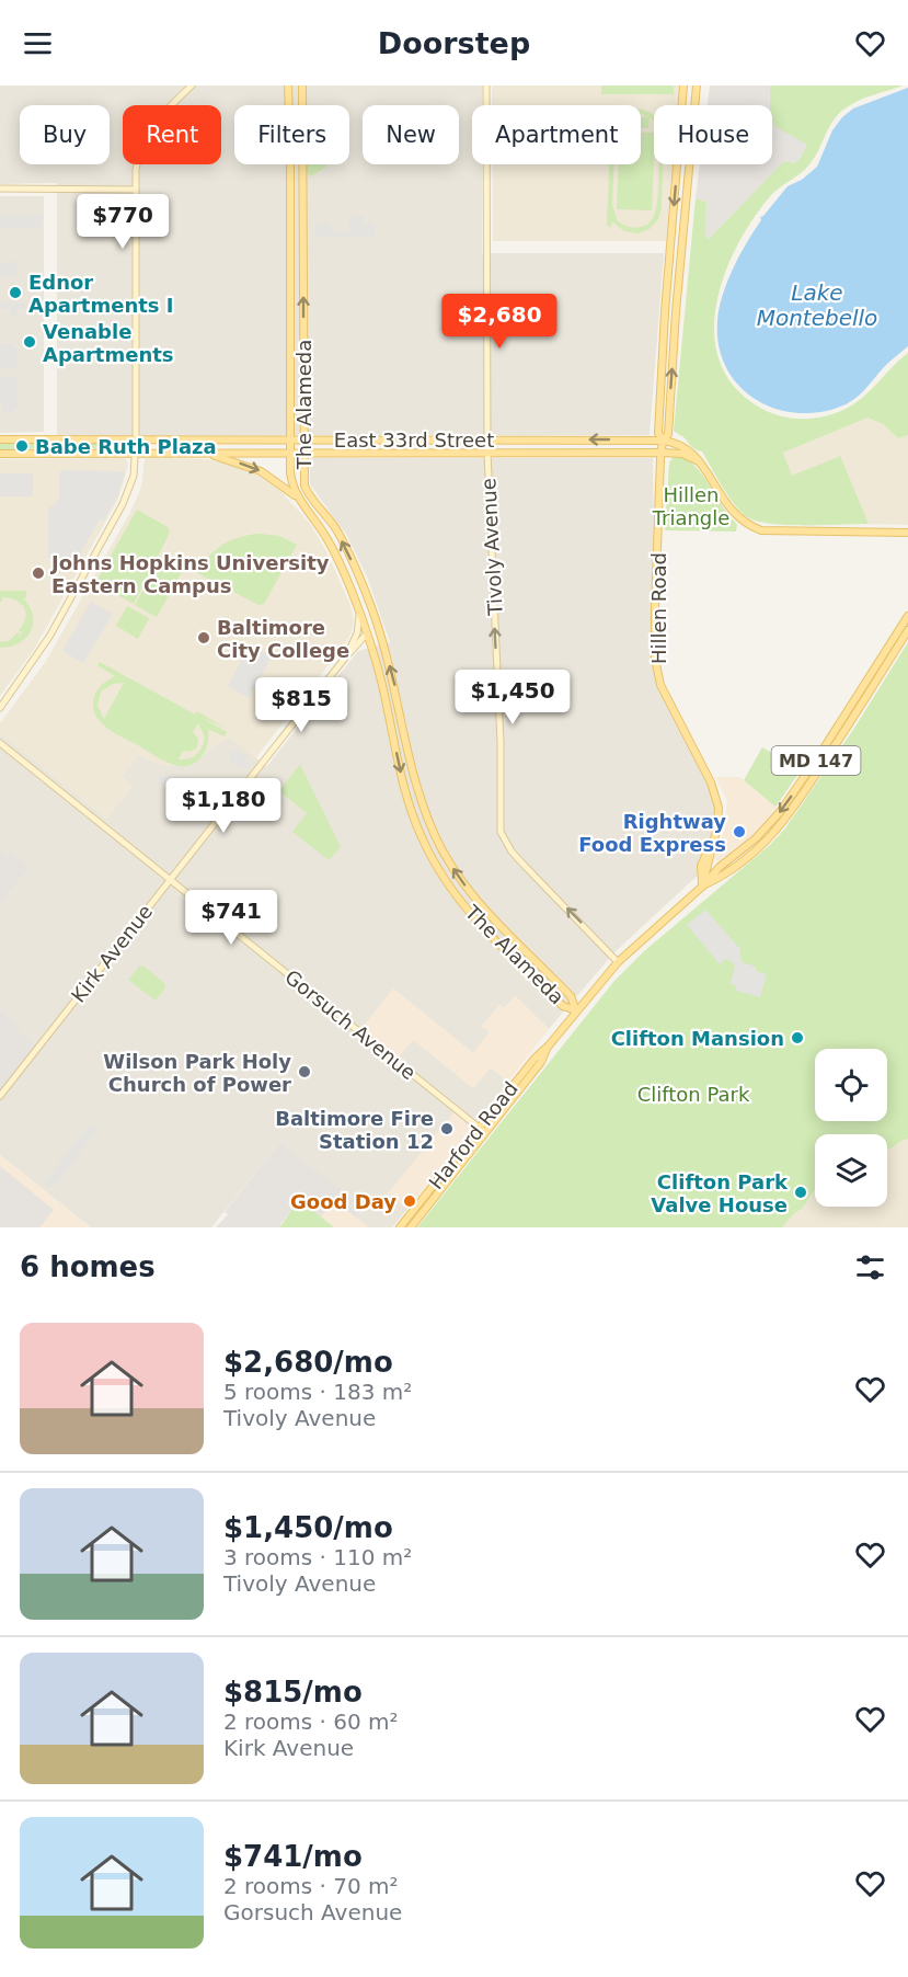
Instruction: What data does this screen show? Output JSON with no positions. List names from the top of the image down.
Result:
{
  "streets": {
    "main road": [
      "The Alameda",
      "East 33rd Street",
      "Hillen Road",
      "MD 147",
      "Harford Road"
    ],
    "street": ["Tivoly Avenue", "Kirk Avenue", "Gorsuch Avenue"]
  },
  "crossings": [
    ["The Alameda", "East 33rd Street"],
    ["The Alameda", "Kirk Avenue"],
    ["The Alameda", "Harford Road"],
    ["East 33rd Street", "Tivoly Avenue"],
    ["East 33rd Street", "Hillen Road"],
    ["Tivoly Avenue", "Harford Road"],
    ["Hillen Road", "Harford Road"],
    ["Kirk Avenue", "Gorsuch Avenue"],
    ["Gorsuch Avenue", "Harford Road"]
  ],
  "one_way": ["Tivoly Avenue"],
  "water": ["Lake Montebello"],
  "parks": ["Hillen Triangle", "Clifton Park"],
  "places": [
    "Ednor Apartments I",
    "Venable Apartments",
    "Babe Ruth Plaza",
    "Johns Hopkins University Eastern Campus",
    "Baltimore City College",
    "Rightway Food Express",
    "Clifton Mansion",
    "Wilson Park Holy Church of Power",
    "Baltimore Fire Station 12",
    "Clifton Park Valve House",
    "Good Day"
  ],
  "page": {
    "header": "Doorstep",
    "chip": [
      "Buy",
      "Rent",
      "Filters",
      "New",
      "Apartment",
      "House"
    ],
    "price": [
      "$770",
      "$2,680",
      "$1,450",
      "$815",
      "$1,180",
      "$741"
    ],
    "heading": "6 homes",
    "list": [
      {
        "name": "$2,680/mo",
        "note": "5 rooms · 183 m² · Tivoly Avenue"
      },
      {
        "name": "$1,450/mo",
        "note": "3 rooms · 110 m² · Tivoly Avenue"
      },
      {
        "name": "$815/mo",
        "note": "2 rooms · 60 m² · Kirk Avenue"
      },
      {
        "name": "$741/mo",
        "note": "2 rooms · 70 m² · Gorsuch Avenue"
      }
    ]
  }
}
